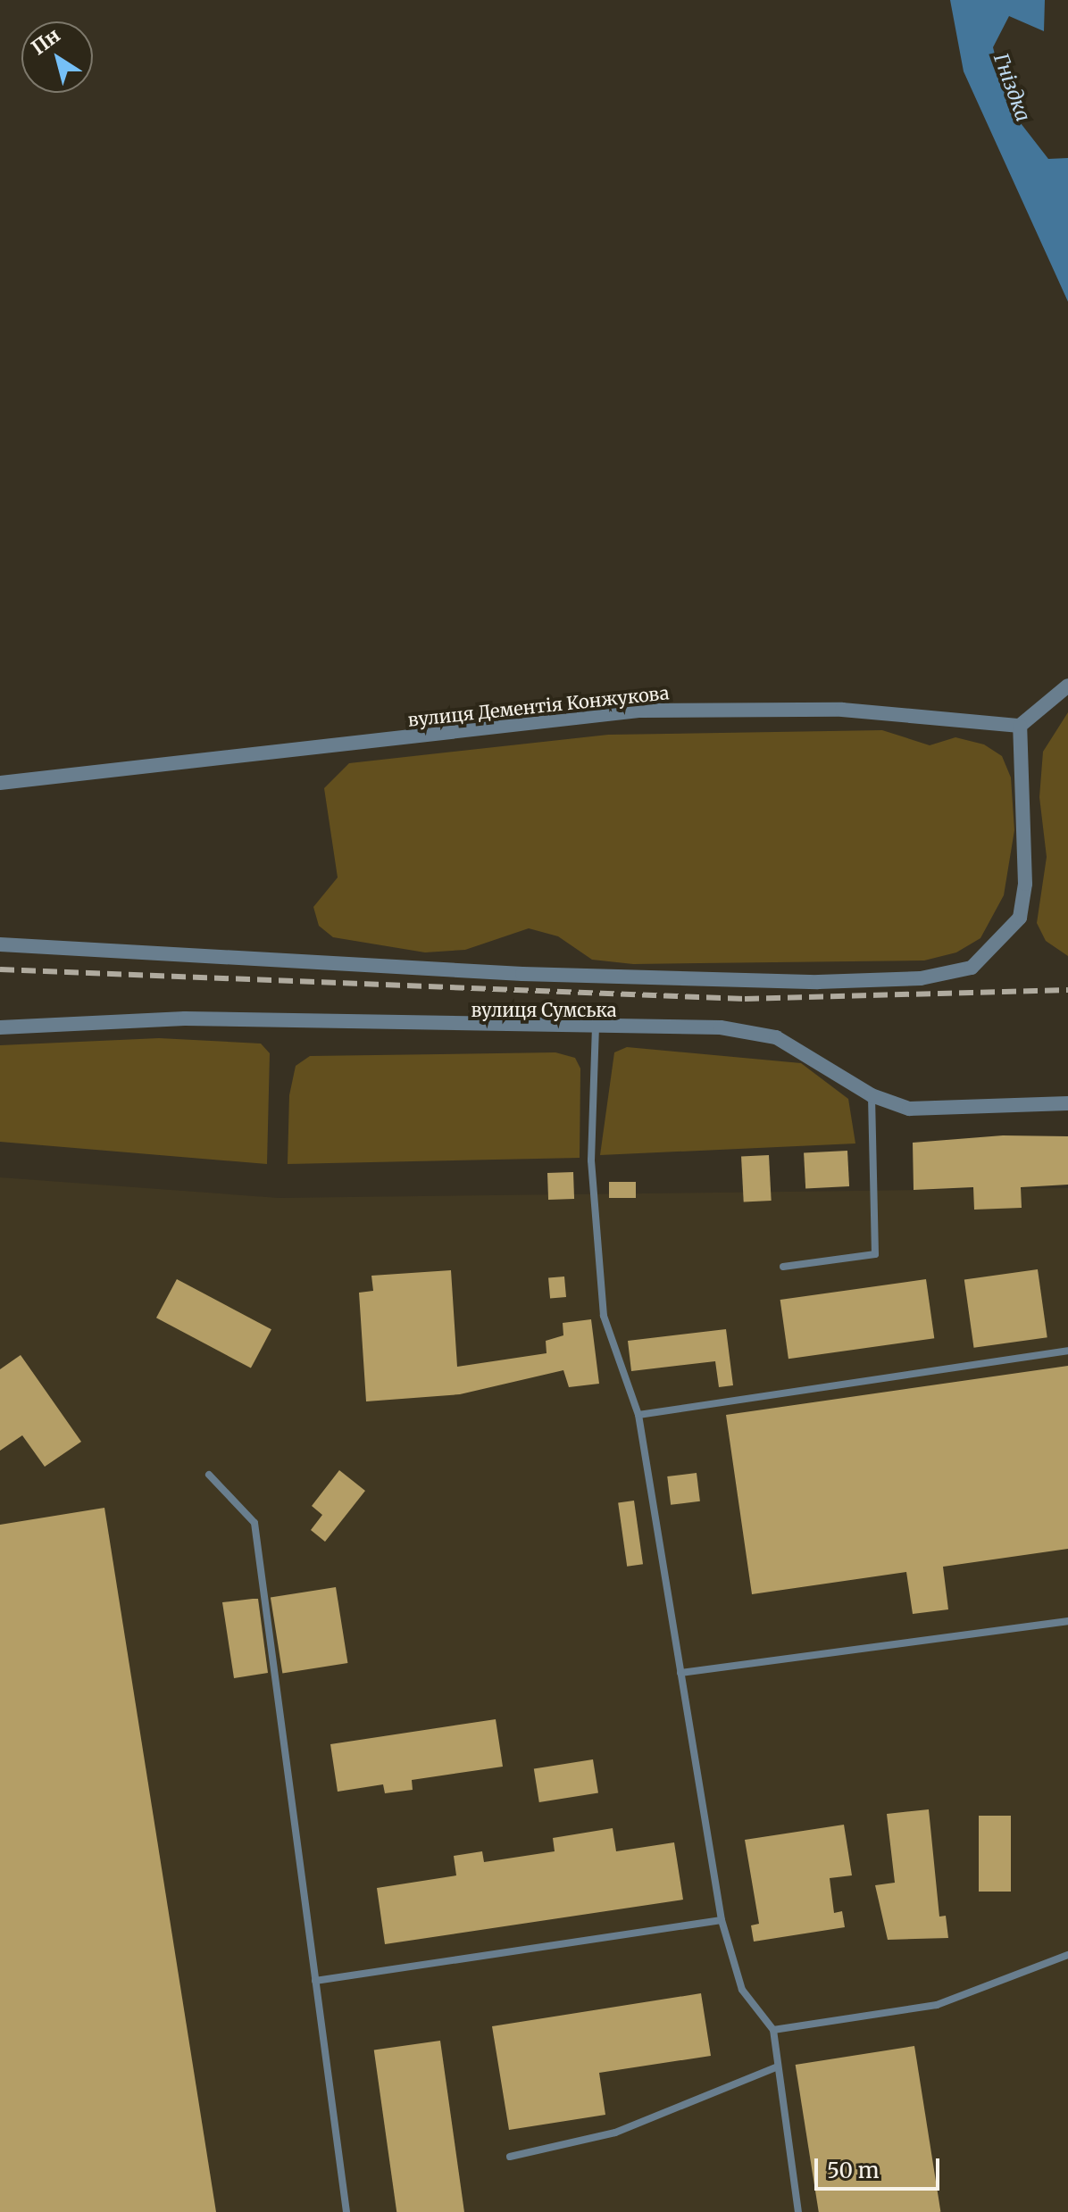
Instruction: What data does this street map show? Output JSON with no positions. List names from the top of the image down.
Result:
{
  "streets": {
    "street": ["вулиця Дементія Конжукова", "вулиця Сумська"]
  },
  "water": ["Гніздка"],
  "scale_bar": "50 m",
  "north": "top left"
}
